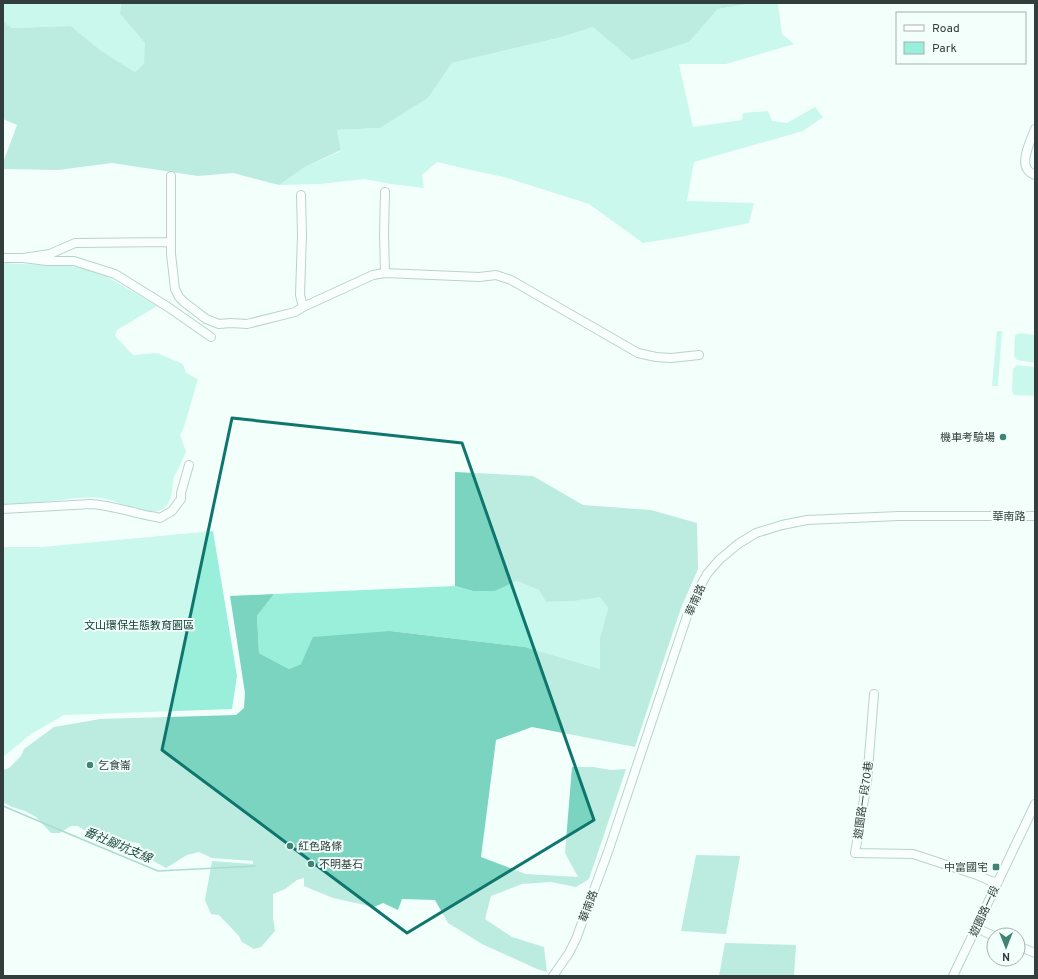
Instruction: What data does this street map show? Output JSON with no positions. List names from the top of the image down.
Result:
{
  "streets": {
    "street": ["華南路", "遊園路一段70巷", "遊園路一段"]
  },
  "crossings": [
    ["遊園路一段70巷", "遊園路一段"]
  ],
  "water": ["番社腳坑支線"],
  "parks": ["文山環保生態教育園區"],
  "places": {
    "other": [
      "機車考驗場",
      "乞食崙",
      "紅色路條",
      "不明基石"
    ],
    "transit": ["中富國宅"]
  },
  "legend": ["Road", "Park"],
  "north": "bottom"
}
